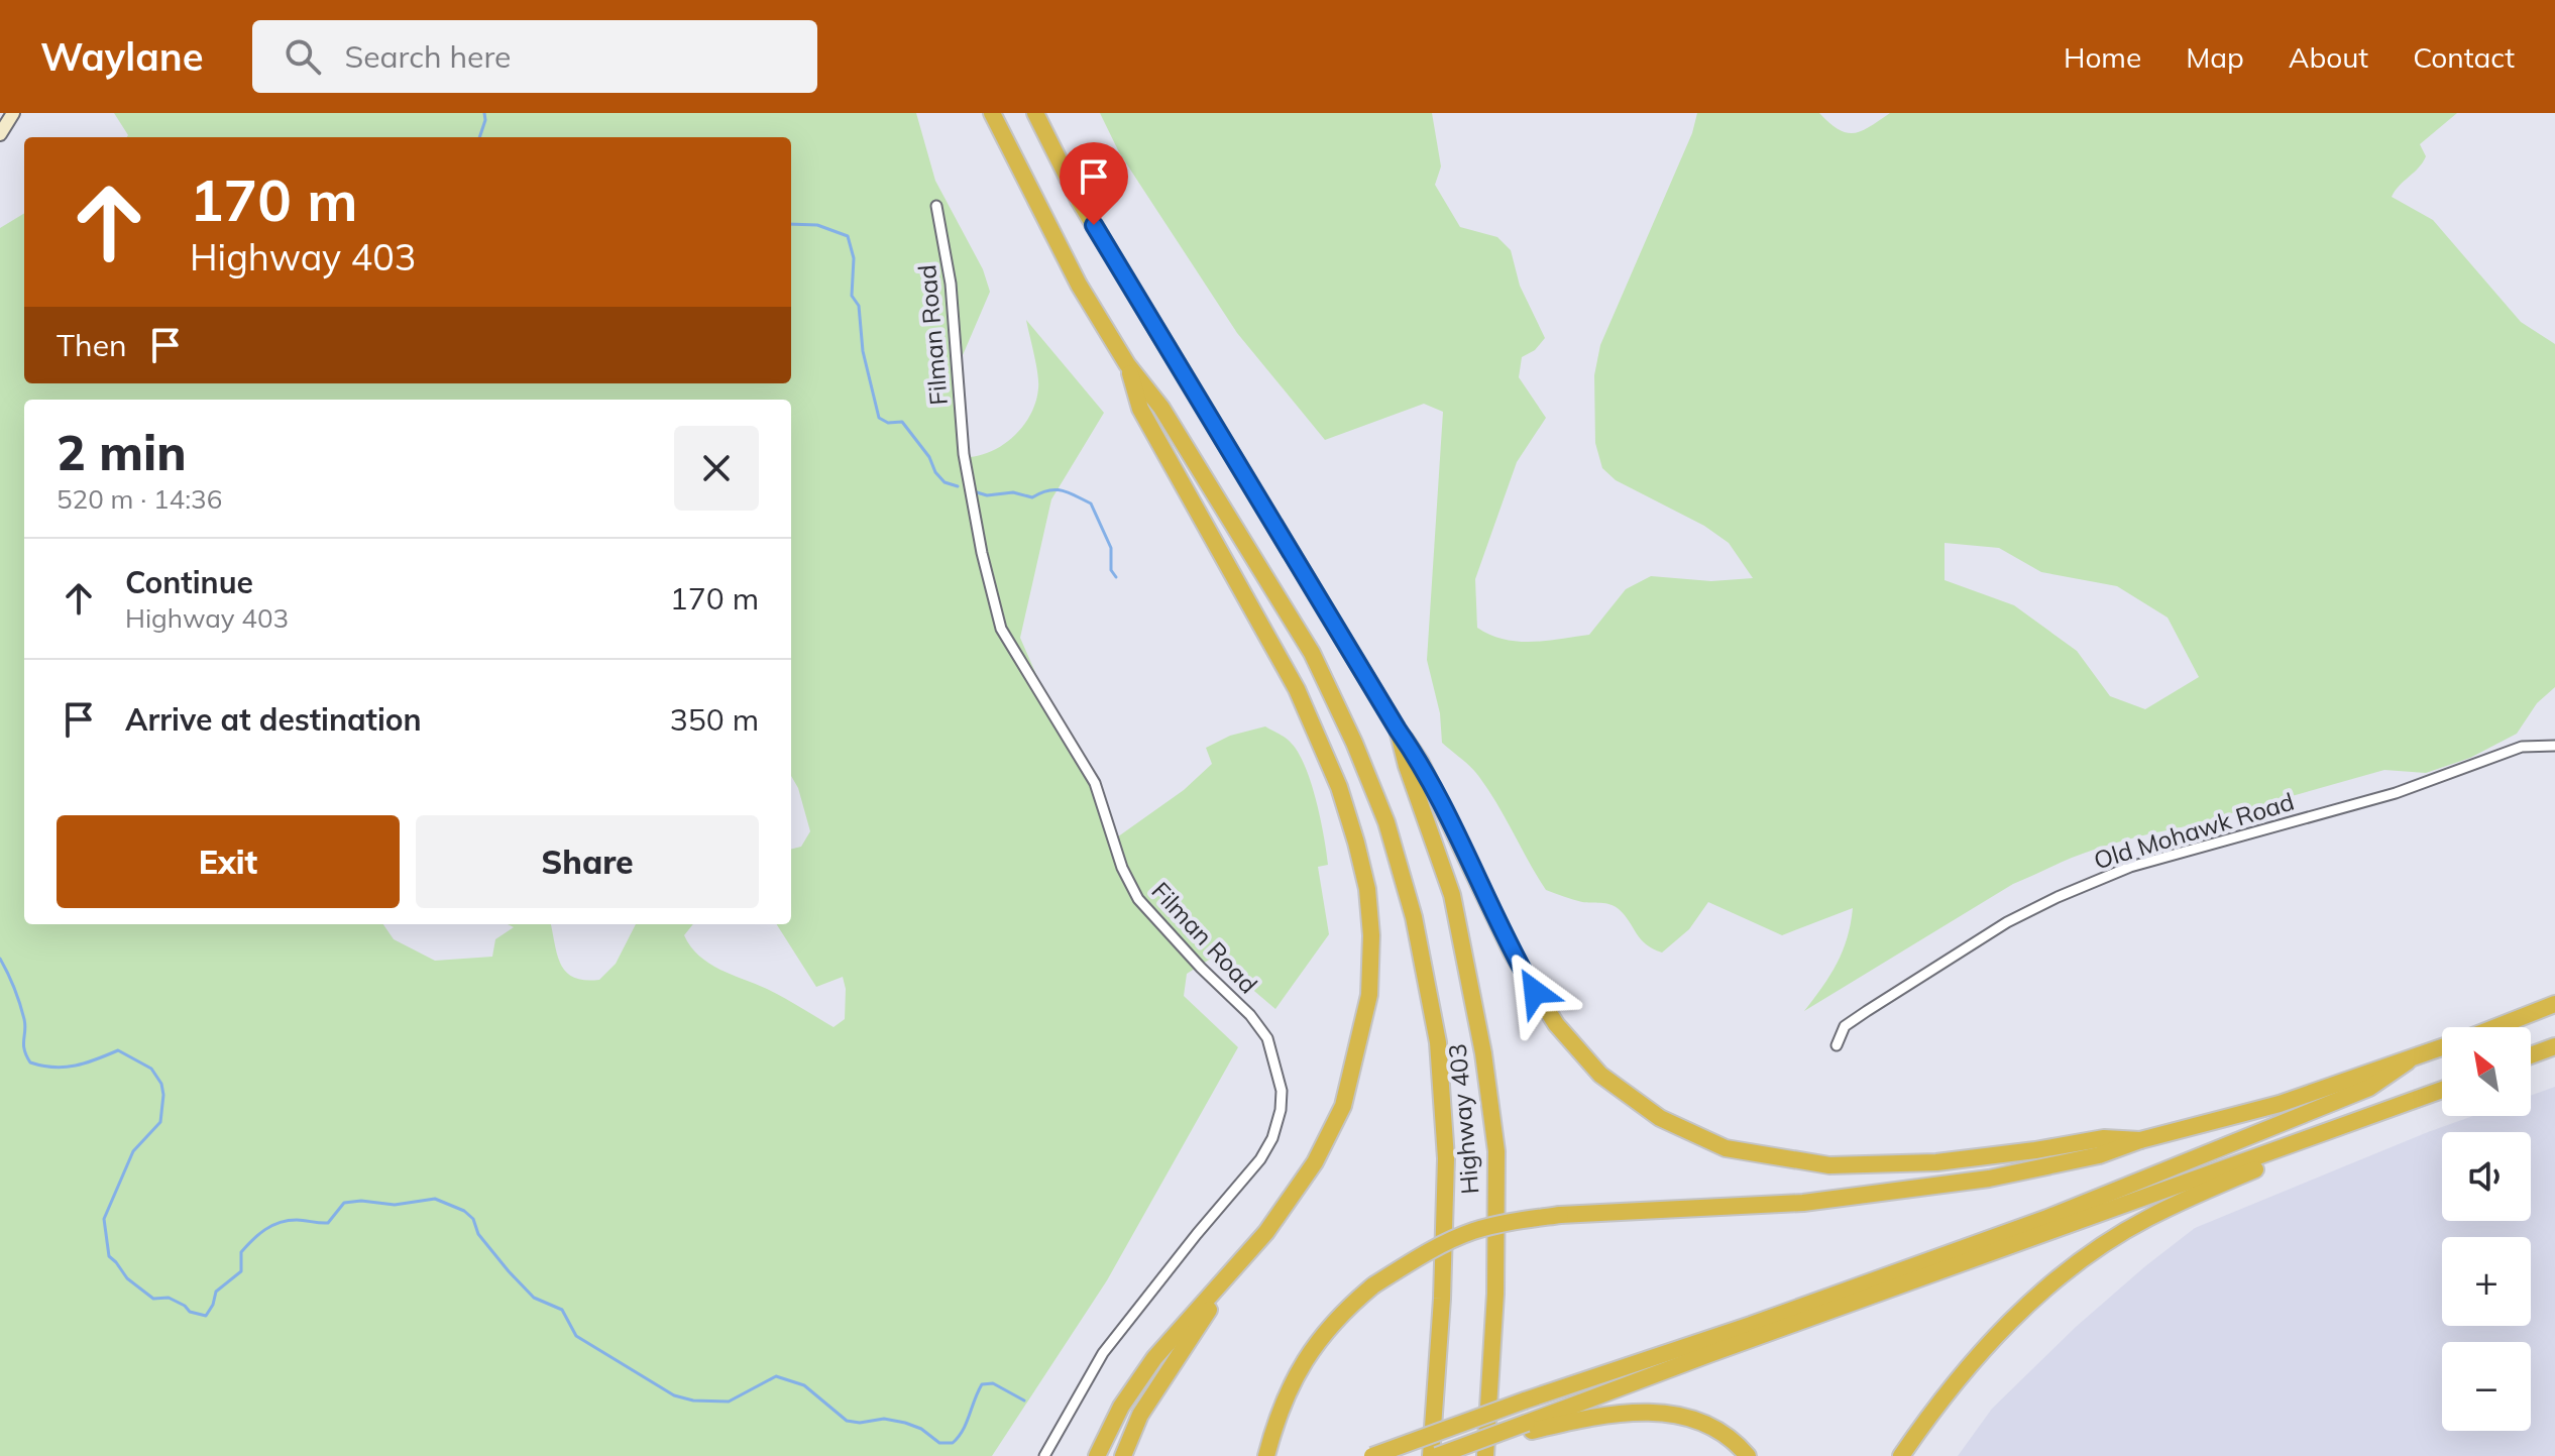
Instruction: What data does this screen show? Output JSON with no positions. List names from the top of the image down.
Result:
{
  "streets": {
    "highway": ["Highway 403"],
    "street": ["Filman Road", "Old Mohawk Road"]
  },
  "north": "top left",
  "page": {
    "header": "Waylane",
    "search": "Search here",
    "nav": [
      "Home",
      "Map",
      "About",
      "Contact"
    ],
    "turn": ["170 m", "Highway 403"],
    "then": "Then",
    "heading": ["2 min", "520 m · 14:36"],
    "list": [
      {
        "name": "Continue",
        "note": "Highway 403",
        "value": "170 m"
      },
      {
        "name": "Arrive at destination",
        "value": "350 m"
      }
    ],
    "buttons": ["Exit", "Share"],
    "map_buttons": ["+", "−"]
  }
}
